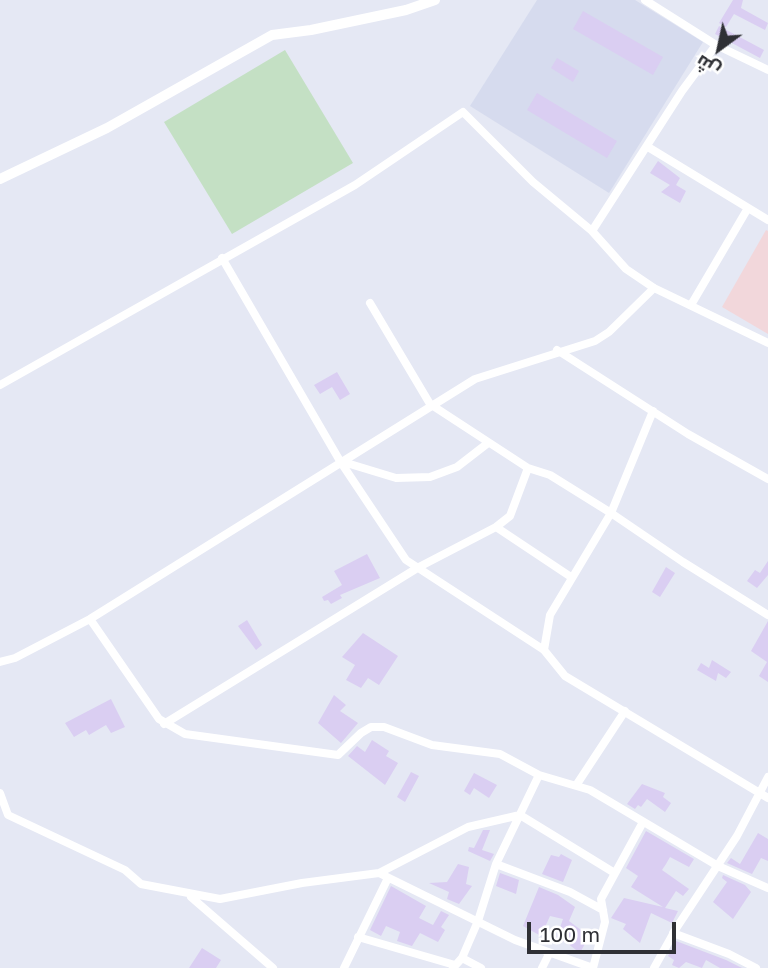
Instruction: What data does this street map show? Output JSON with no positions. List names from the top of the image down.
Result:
{
  "scale_bar": "100 m",
  "north": "bottom left"
}
